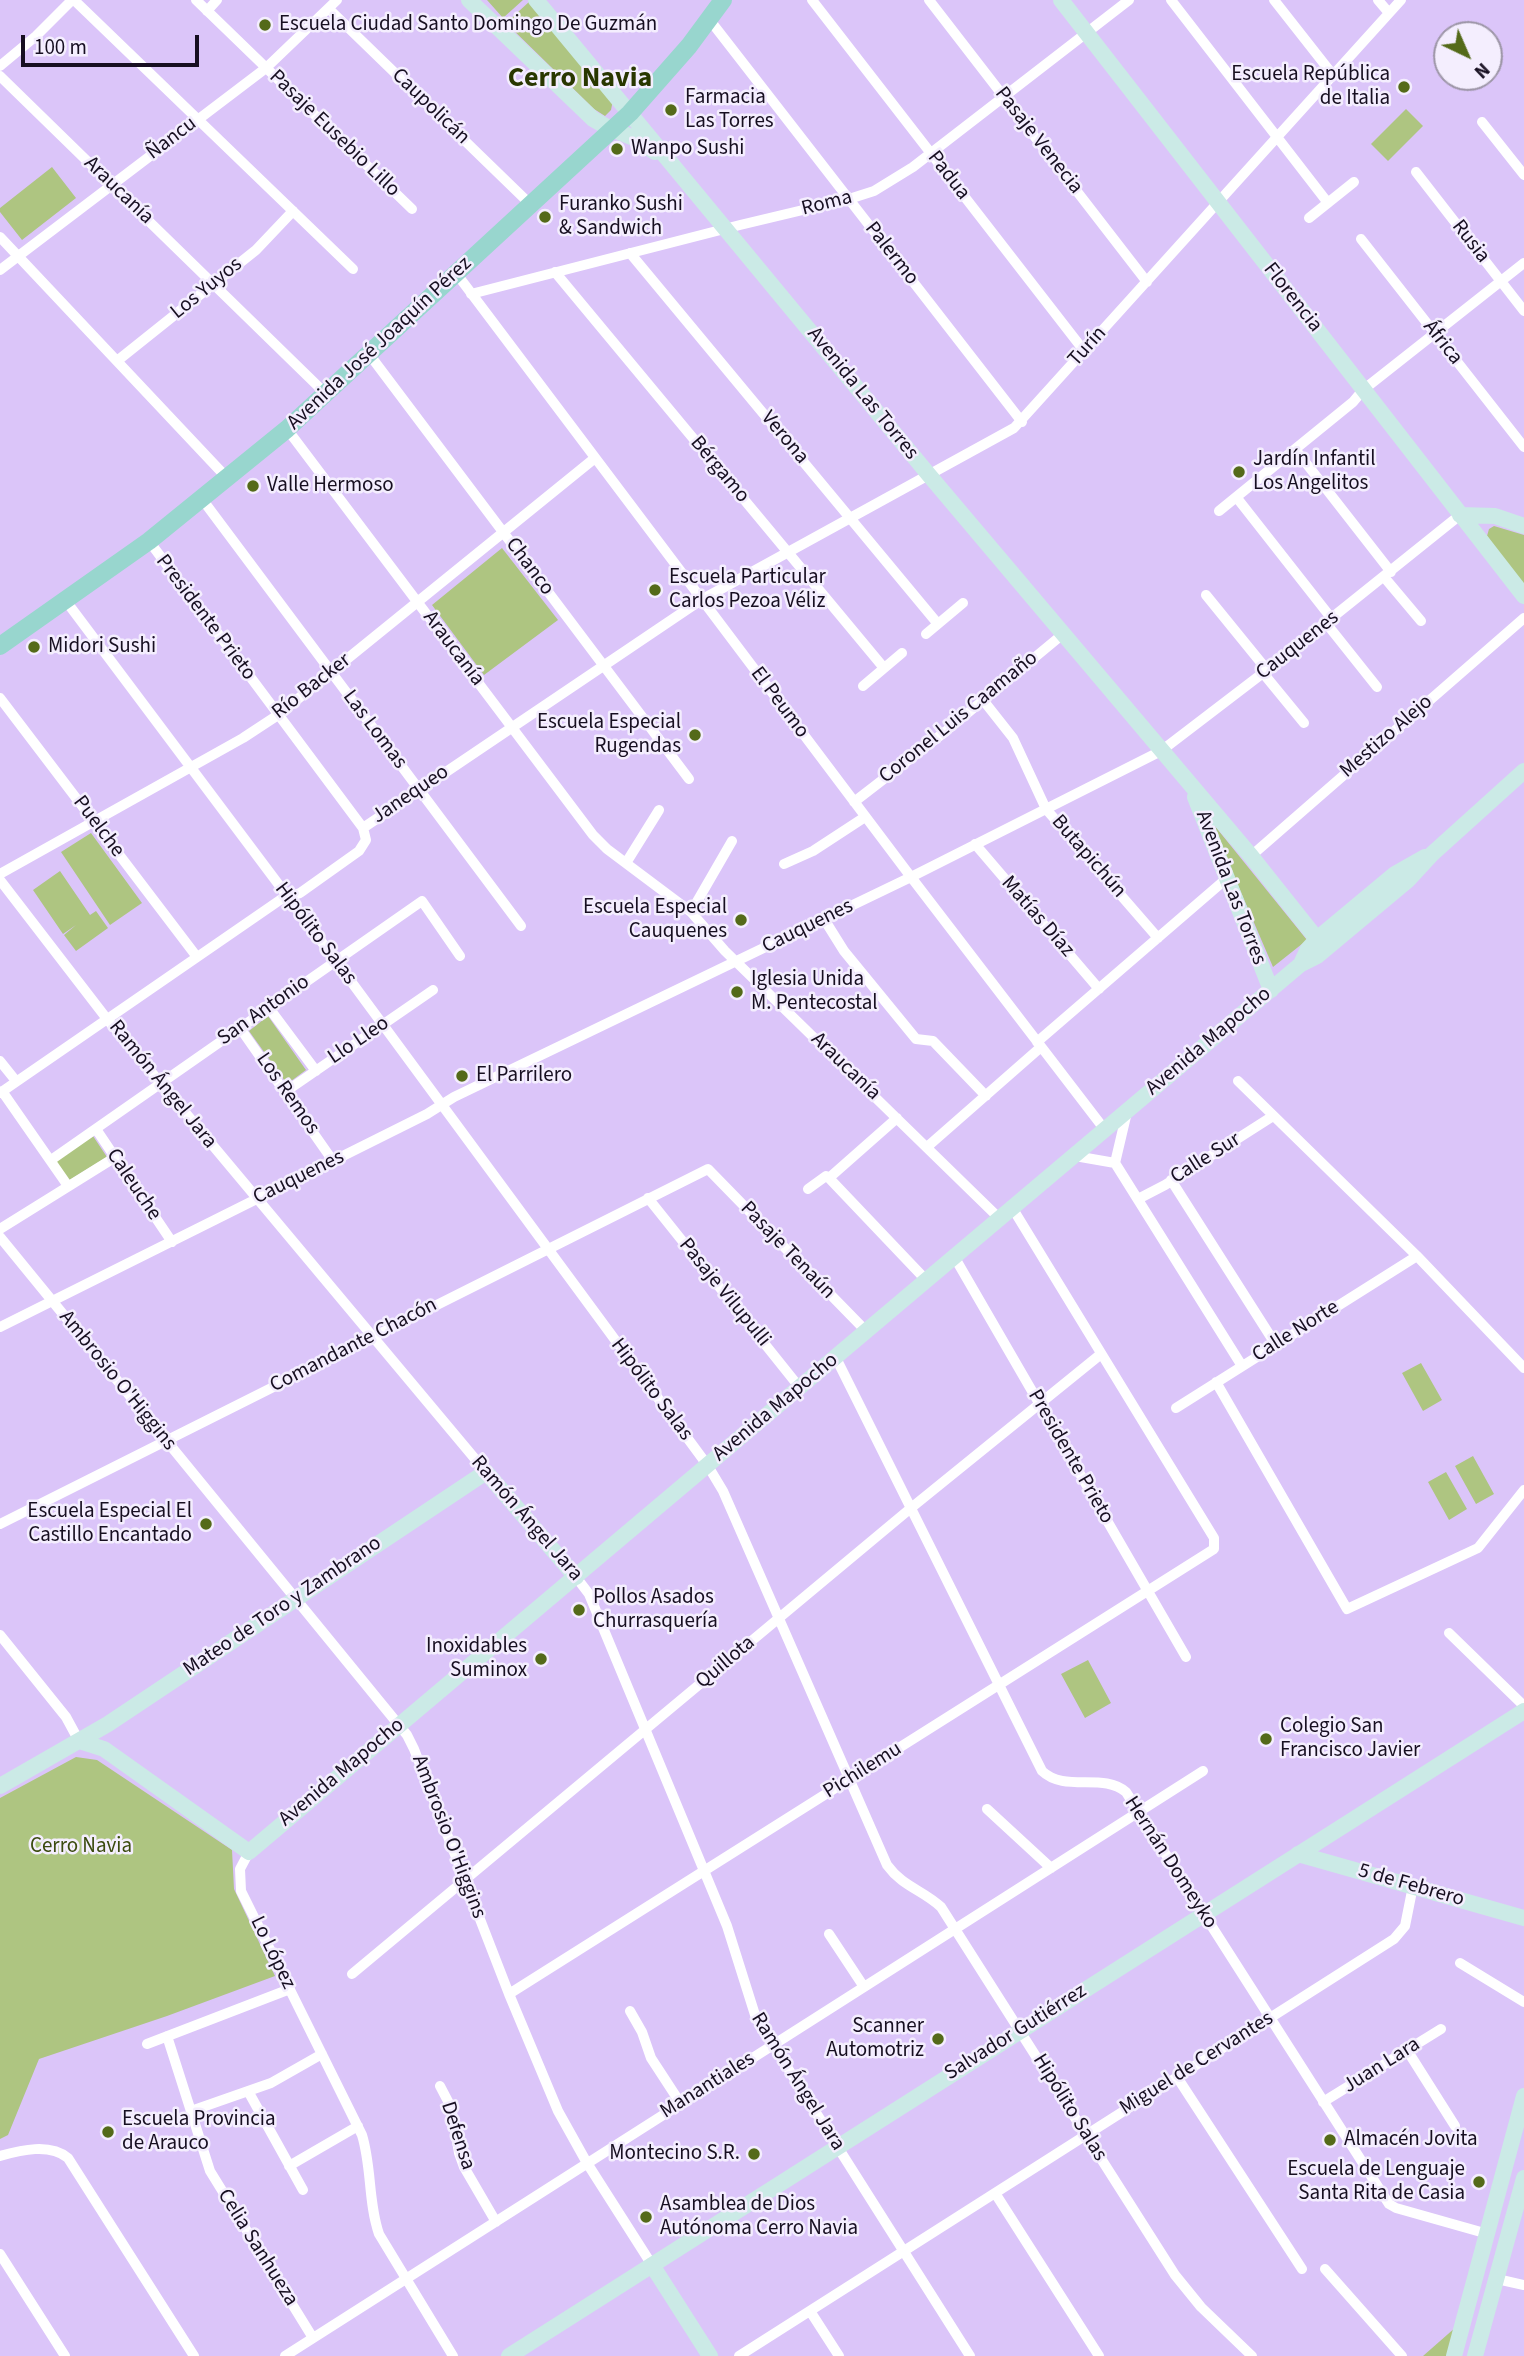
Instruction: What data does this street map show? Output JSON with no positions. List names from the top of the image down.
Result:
{
  "streets": {
    "main road": [
      "Florencia",
      "Avenida José Joaquín Pérez",
      "Avenida Las Torres",
      "Avenida Mapocho",
      "Ramón Ángel Jara",
      "Ambrosio O'Higgins",
      "Mateo de Toro y Zambrano",
      "5 de Febrero",
      "Salvador Gutiérrez"
    ],
    "street": [
      "Caupolicán",
      "Pasaje Eusebio Lillo",
      "Ñancu",
      "Pasaje Venecia",
      "Padua",
      "Araucanía",
      "Roma",
      "Rusia",
      "Palermo",
      "Los Yuyos",
      "África",
      "Turín",
      "Verona",
      "Bérgamo",
      "Chanco",
      "Presidente Prieto",
      "Cauquenes",
      "Río Backer",
      "El Peumo",
      "Coronel Luis Caamaño",
      "Las Lomas",
      "Mestizo Alejo",
      "Janequeo",
      "Puelche",
      "Butapichún",
      "Matías Díaz",
      "Hipólito Salas",
      "San Antonio",
      "Llo Lleo",
      "Los Remos",
      "Calle Sur",
      "Caleuche",
      "Pasaje Tenaún",
      "Pasaje Vilupulli",
      "Calle Norte",
      "Comandante Chacón",
      "Quillota",
      "Pichilemu",
      "Hernán Domeyko",
      "Lo López",
      "Miguel de Cervantes",
      "Juan Lara",
      "Manantiales",
      "Defensa",
      "Celia Sanhueza"
    ]
  },
  "crossings": [
    ["Caupolicán", "Ñancu"],
    ["Caupolicán", "Avenida José Joaquín Pérez"],
    ["Pasaje Eusebio Lillo", "Ñancu"],
    ["Ñancu", "Araucanía"],
    ["Pasaje Venecia", "Roma"],
    ["Pasaje Venecia", "Turín"],
    ["Padua", "Roma"],
    ["Padua", "Turín"],
    ["Araucanía", "Los Yuyos"],
    ["Araucanía", "Avenida José Joaquín Pérez"],
    ["Araucanía", "Cauquenes"],
    ["Araucanía", "Río Backer"],
    ["Araucanía", "Janequeo"],
    ["Araucanía", "Avenida Mapocho"],
    ["Araucanía", "Quillota"],
    ["Araucanía", "Pichilemu"],
    ["Roma", "Palermo"],
    ["Roma", "Florencia"],
    ["Roma", "Avenida Las Torres"],
    ["Roma", "Verona"],
    ["Roma", "Bérgamo"],
    ["Roma", "El Peumo"],
    ["Palermo", "Avenida José Joaquín Pérez"],
    ["Palermo", "Turín"],
    ["Florencia", "Turín"],
    ["Florencia", "Cauquenes"],
    ["Avenida José Joaquín Pérez", "Avenida Las Torres"],
    ["Avenida José Joaquín Pérez", "Chanco"],
    ["Avenida José Joaquín Pérez", "Presidente Prieto"],
    ["Avenida José Joaquín Pérez", "El Peumo"],
    ["Avenida José Joaquín Pérez", "Las Lomas"],
    ["Avenida José Joaquín Pérez", "Hipólito Salas"],
    ["Turín", "Avenida Las Torres"],
    ["Turín", "Verona"],
    ["Turín", "Bérgamo"],
    ["Turín", "El Peumo"],
    ["Turín", "Janequeo"],
    ["Avenida Las Torres", "Cauquenes"],
    ["Avenida Las Torres", "Coronel Luis Caamaño"],
    ["Avenida Las Torres", "Mestizo Alejo"],
    ["Avenida Las Torres", "Avenida Mapocho"],
    ["Chanco", "Río Backer"],
    ["Chanco", "Janequeo"],
    ["Presidente Prieto", "Río Backer"],
    ["Presidente Prieto", "Janequeo"],
    ["Presidente Prieto", "Avenida Mapocho"],
    ["Presidente Prieto", "Quillota"],
    ["Presidente Prieto", "Pichilemu"],
    ["Cauquenes", "El Peumo"],
    ["Cauquenes", "Butapichún"],
    ["Cauquenes", "Matías Díaz"],
    ["Cauquenes", "Hipólito Salas"],
    ["Cauquenes", "Ramón Ángel Jara"],
    ["Cauquenes", "Los Remos"],
    ["Cauquenes", "Caleuche"],
    ["Cauquenes", "Ambrosio O'Higgins"],
    ["Río Backer", "El Peumo"],
    ["Río Backer", "Las Lomas"],
    ["Río Backer", "Puelche"],
    ["Río Backer", "Hipólito Salas"],
    ["Río Backer", "Ramón Ángel Jara"],
    ["El Peumo", "Coronel Luis Caamaño"],
    ["El Peumo", "Janequeo"],
    ["El Peumo", "Avenida Mapocho"],
    ["Coronel Luis Caamaño", "Butapichún"],
    ["Las Lomas", "Janequeo"],
    ["Janequeo", "Puelche"],
    ["Janequeo", "Hipólito Salas"],
    ["Janequeo", "Ramón Ángel Jara"],
    ["Hipólito Salas", "San Antonio"],
    ["Hipólito Salas", "Llo Lleo"],
    ["Hipólito Salas", "Avenida Mapocho"],
    ["Hipólito Salas", "Comandante Chacón"],
    ["Hipólito Salas", "Quillota"],
    ["Hipólito Salas", "Pichilemu"],
    ["Hipólito Salas", "Salvador Gutiérrez"],
    ["Hipólito Salas", "Miguel de Cervantes"],
    ["Hipólito Salas", "Manantiales"],
    ["San Antonio", "Ramón Ángel Jara"],
    ["San Antonio", "Los Remos"],
    ["San Antonio", "Caleuche"],
    ["Llo Lleo", "Los Remos"],
    ["Avenida Mapocho", "Ramón Ángel Jara"],
    ["Avenida Mapocho", "Pasaje Tenaún"],
    ["Avenida Mapocho", "Pasaje Vilupulli"],
    ["Avenida Mapocho", "Ambrosio O'Higgins"],
    ["Avenida Mapocho", "Hernán Domeyko"],
    ["Avenida Mapocho", "Lo López"],
    ["Ramón Ángel Jara", "Comandante Chacón"],
    ["Ramón Ángel Jara", "Mateo de Toro y Zambrano"],
    ["Ramón Ángel Jara", "Quillota"],
    ["Ramón Ángel Jara", "Pichilemu"],
    ["Ramón Ángel Jara", "Salvador Gutiérrez"],
    ["Ramón Ángel Jara", "Miguel de Cervantes"],
    ["Ramón Ángel Jara", "Manantiales"],
    ["Pasaje Tenaún", "Comandante Chacón"],
    ["Pasaje Vilupulli", "Comandante Chacón"],
    ["Comandante Chacón", "Ambrosio O'Higgins"],
    ["Ambrosio O'Higgins", "Mateo de Toro y Zambrano"],
    ["Ambrosio O'Higgins", "Quillota"],
    ["Ambrosio O'Higgins", "Pichilemu"],
    ["Ambrosio O'Higgins", "Salvador Gutiérrez"],
    ["Ambrosio O'Higgins", "Manantiales"],
    ["Quillota", "Hernán Domeyko"],
    ["Pichilemu", "Hernán Domeyko"],
    ["Hernán Domeyko", "Salvador Gutiérrez"],
    ["Hernán Domeyko", "Miguel de Cervantes"],
    ["Hernán Domeyko", "Juan Lara"],
    ["Hernán Domeyko", "Manantiales"],
    ["5 de Febrero", "Salvador Gutiérrez"],
    ["5 de Febrero", "Miguel de Cervantes"],
    ["Lo López", "Manantiales"],
    ["Manantiales", "Defensa"],
    ["Manantiales", "Celia Sanhueza"]
  ],
  "districts": ["Cerro Navia"],
  "parks": ["Cerro Navia"],
  "places": [
    "Escuela Ciudad Santo Domingo De Guzmán",
    "Escuela República de Italia",
    "Farmacia Las Torres",
    "Wanpo Sushi",
    "Furanko Sushi & Sandwich",
    "Jardín Infantil Los Angelitos",
    "Valle Hermoso",
    "Escuela Particular Carlos Pezoa Véliz",
    "Midori Sushi",
    "Escuela Especial Rugendas",
    "Escuela Especial Cauquenes",
    "Iglesia Unida M. Pentecostal",
    "El Parrilero",
    "Escuela Especial El Castillo Encantado",
    "Pollos Asados Churrasquería",
    "Inoxidables Suminox",
    "Colegio San Francisco Javier",
    "Scanner Automotriz",
    "Escuela Provincia de Arauco",
    "Almacén Jovita",
    "Montecino S.R.",
    "Escuela de Lenguaje Santa Rita de Casia",
    "Asamblea de Dios Autónoma Cerro Navia"
  ],
  "scale_bar": "100 m",
  "north": "bottom right"
}
